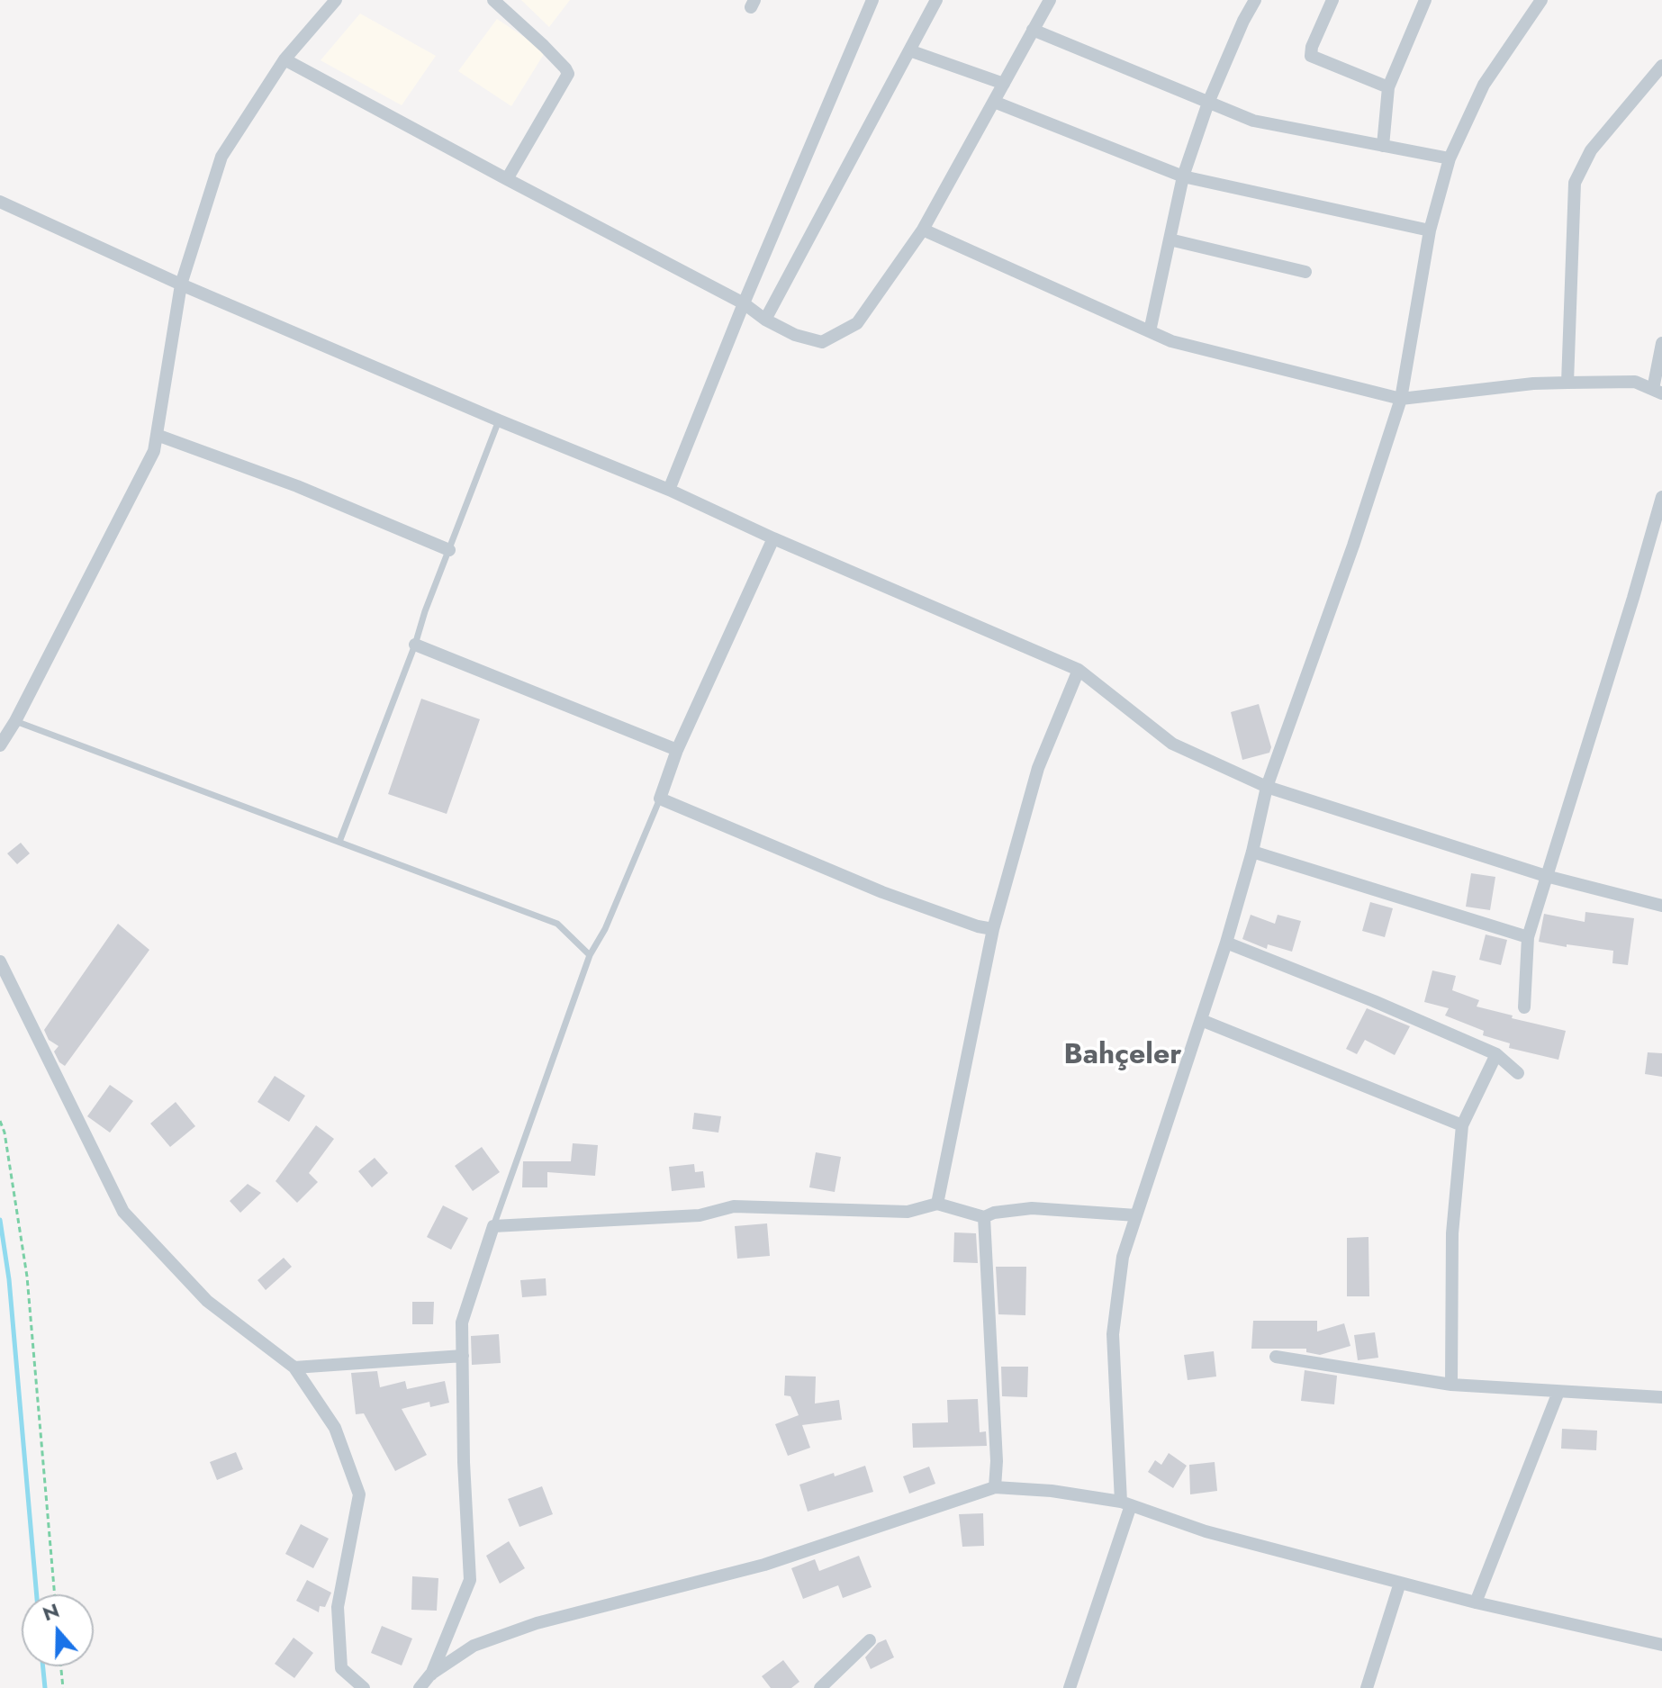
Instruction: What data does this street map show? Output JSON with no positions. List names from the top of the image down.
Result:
{
  "districts": ["Bahçeler"],
  "north": "top"
}
